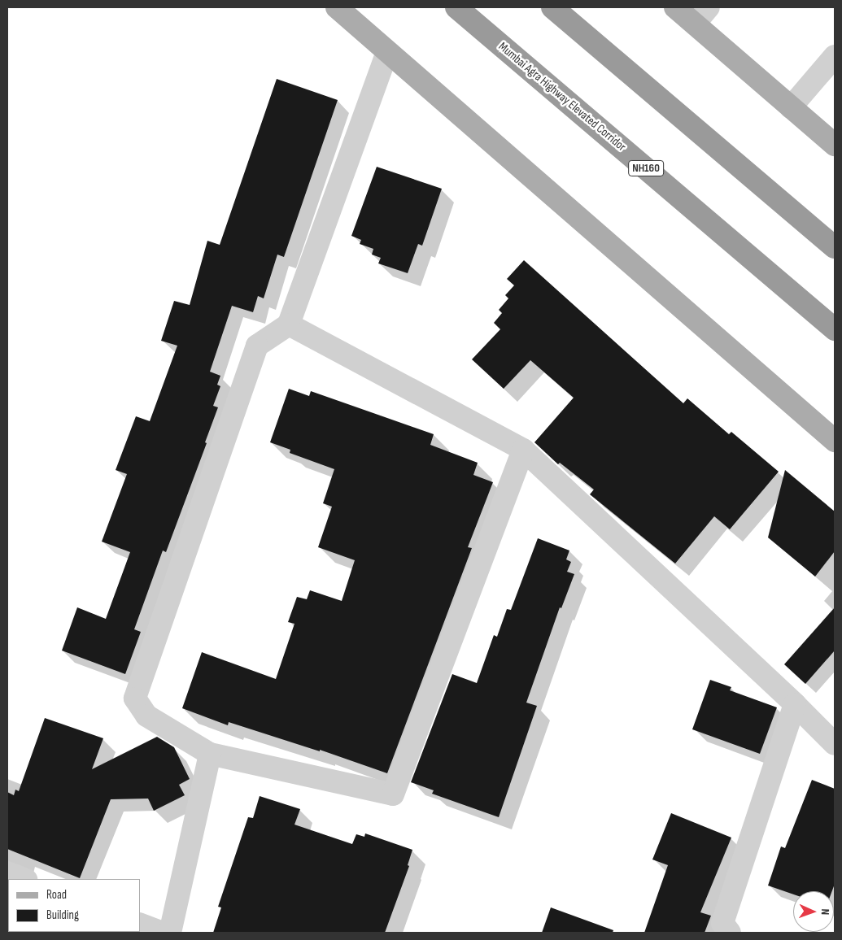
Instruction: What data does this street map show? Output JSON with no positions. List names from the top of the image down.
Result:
{
  "streets": {
    "highway": ["Mumbai Agra Highway Elevated Corridor", "NH160"]
  },
  "legend": ["Road", "Building"],
  "north": "right"
}
